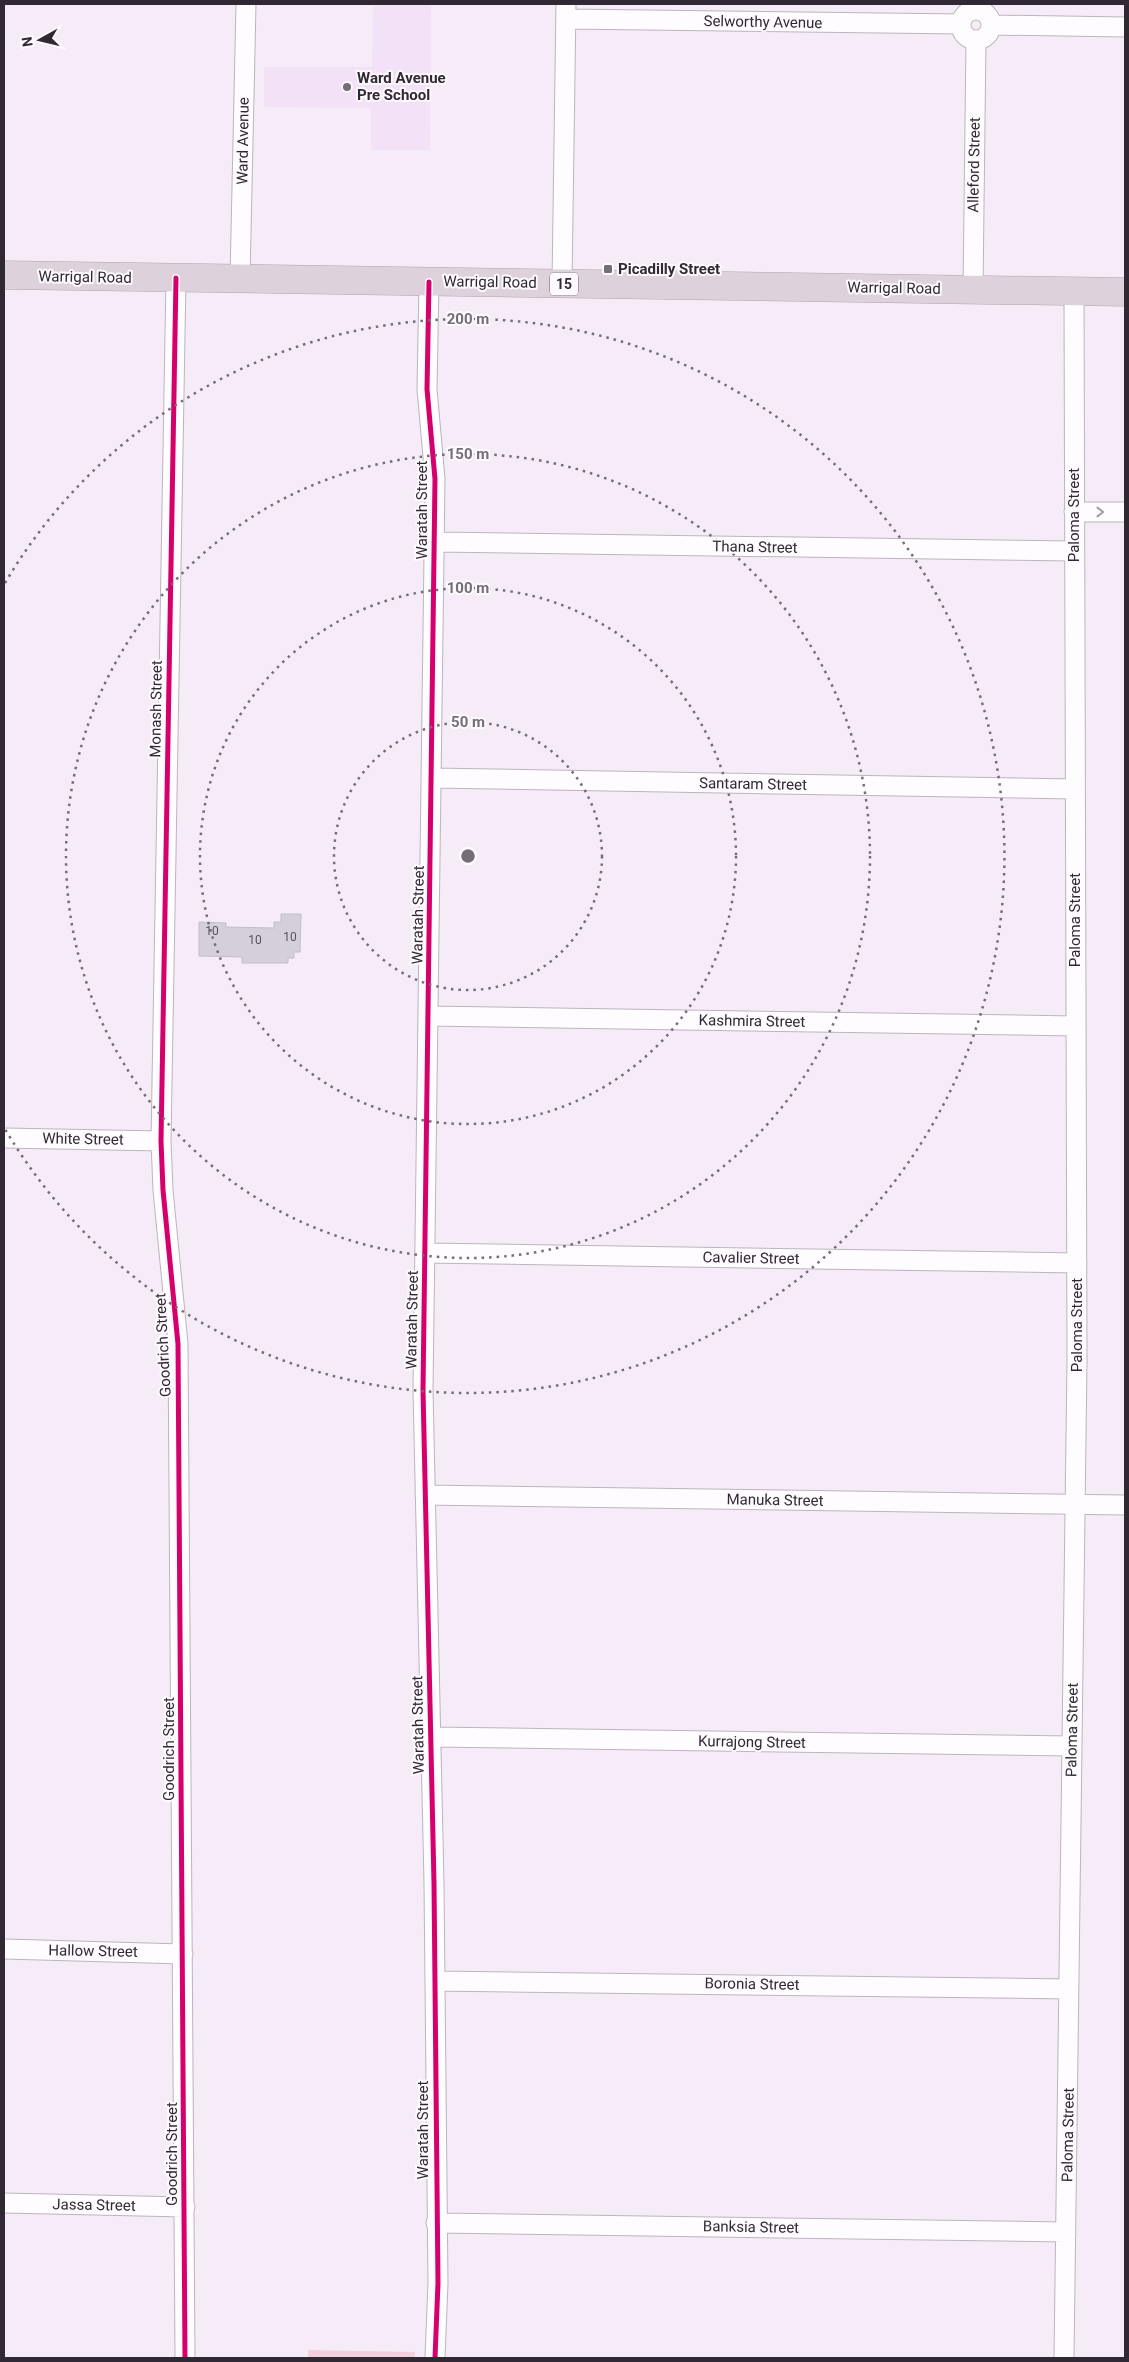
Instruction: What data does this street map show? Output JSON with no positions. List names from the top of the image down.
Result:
{
  "streets": {
    "highway": ["Warrigal Road", "15"],
    "street": [
      "Selworthy Avenue",
      "Ward Avenue",
      "Alleford Street",
      "Waratah Street",
      "Paloma Street",
      "Thana Street",
      "Monash Street",
      "Santaram Street",
      "Kashmira Street",
      "White Street",
      "Cavalier Street",
      "Goodrich Street",
      "Manuka Street",
      "Kurrajong Street",
      "Hallow Street",
      "Boronia Street",
      "Jassa Street",
      "Banksia Street"
    ]
  },
  "crossings": [
    ["Selworthy Avenue", "Alleford Street"],
    ["Ward Avenue", "Warrigal Road"],
    ["Alleford Street", "Warrigal Road"],
    ["Warrigal Road", "Waratah Street"],
    ["Warrigal Road", "Paloma Street"],
    ["Warrigal Road", "Monash Street"],
    ["Waratah Street", "Thana Street"],
    ["Waratah Street", "Santaram Street"],
    ["Waratah Street", "Kashmira Street"],
    ["Waratah Street", "Cavalier Street"],
    ["Waratah Street", "Manuka Street"],
    ["Waratah Street", "Kurrajong Street"],
    ["Waratah Street", "Boronia Street"],
    ["Waratah Street", "Banksia Street"],
    ["Paloma Street", "Thana Street"],
    ["Paloma Street", "Santaram Street"],
    ["Paloma Street", "Kashmira Street"],
    ["Paloma Street", "Cavalier Street"],
    ["Paloma Street", "Manuka Street"],
    ["Paloma Street", "Kurrajong Street"],
    ["Paloma Street", "Boronia Street"],
    ["Paloma Street", "Banksia Street"],
    ["Monash Street", "White Street"],
    ["Monash Street", "Goodrich Street"],
    ["White Street", "Goodrich Street"],
    ["Goodrich Street", "Hallow Street"],
    ["Goodrich Street", "Jassa Street"]
  ],
  "places": {
    "other": ["Ward Avenue Pre School"],
    "transit": ["Picadilly Street"]
  },
  "house_numbers": ["10", "10", "10"],
  "north": "left",
  "rings": [
    "200 m",
    "150 m",
    "100 m",
    "50 m"
  ]
}
